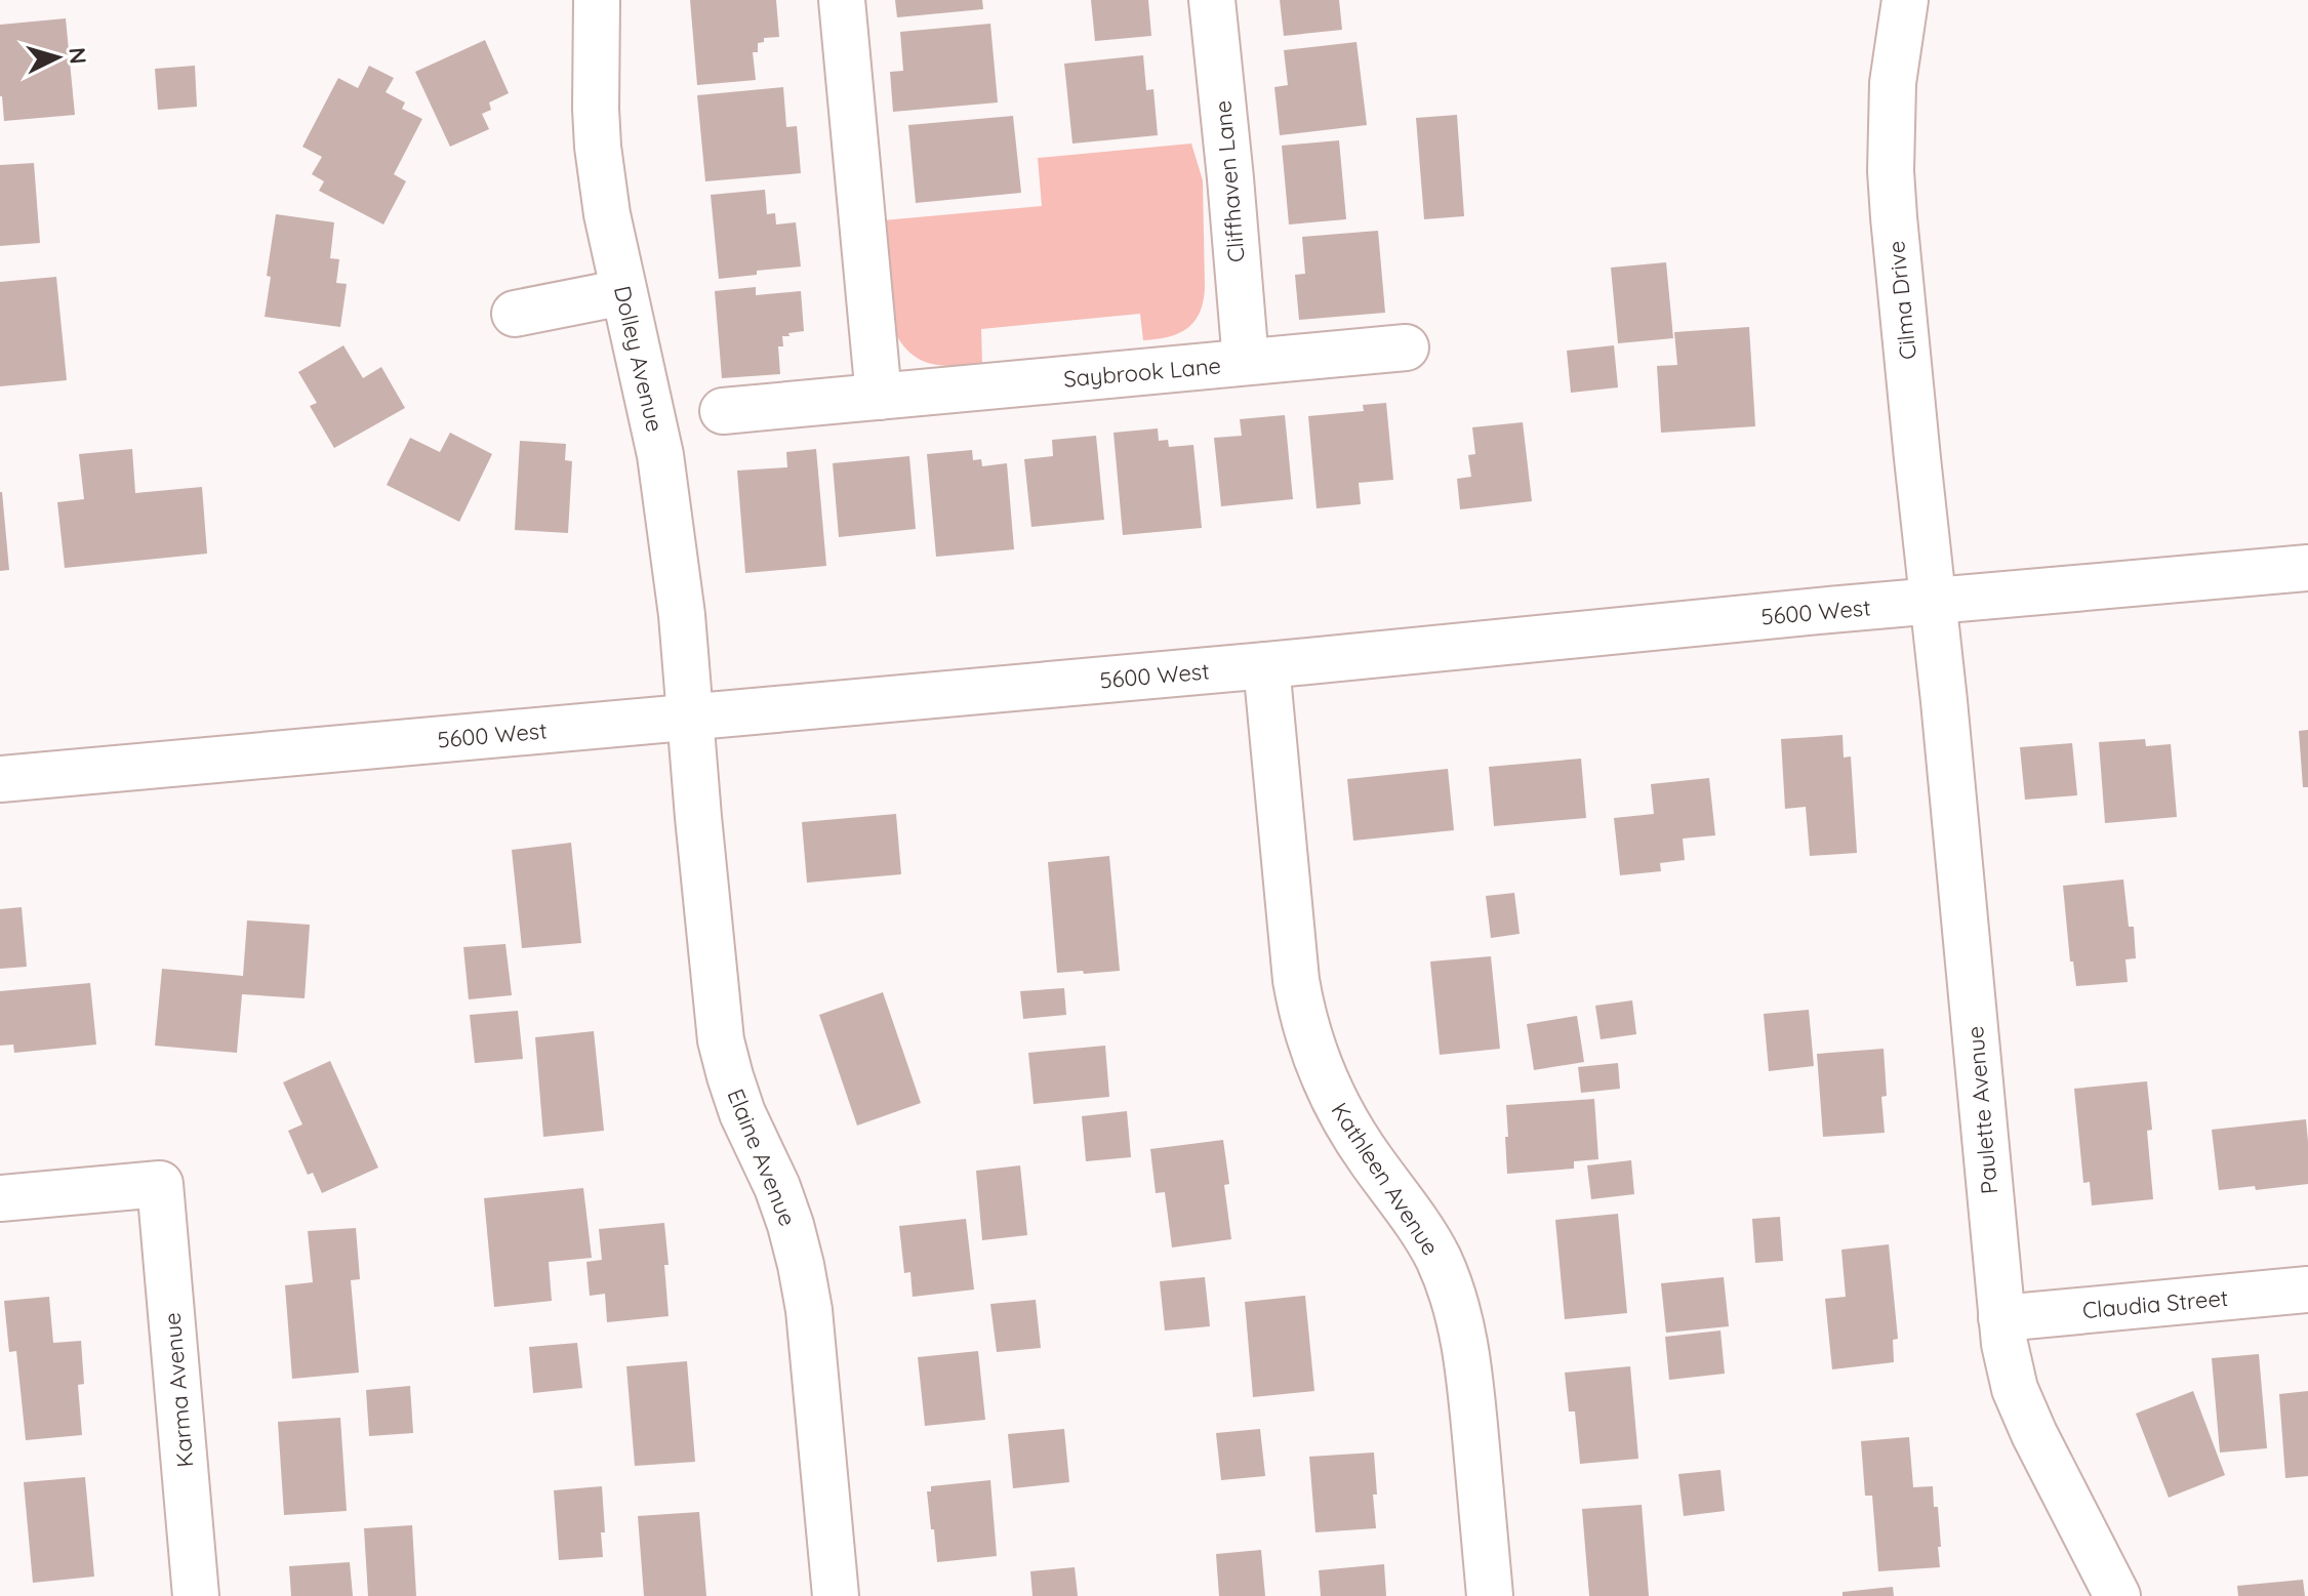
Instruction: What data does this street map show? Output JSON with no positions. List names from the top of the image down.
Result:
{
  "streets": {
    "street": [
      "Cliffhaven Lane",
      "Cilma Drive",
      "Dolley Avenue",
      "Saybrook Lane",
      "5600 West",
      "Paulette Avenue",
      "Elaine Avenue",
      "Kathleen Avenue",
      "Claudia Street",
      "Karma Avenue"
    ]
  },
  "crossings": [
    ["Cliffhaven Lane", "Saybrook Lane"],
    ["Cilma Drive", "5600 West"],
    ["Cilma Drive", "Paulette Avenue"],
    ["Dolley Avenue", "5600 West"],
    ["Dolley Avenue", "Elaine Avenue"],
    ["5600 West", "Paulette Avenue"],
    ["5600 West", "Elaine Avenue"],
    ["5600 West", "Kathleen Avenue"],
    ["Paulette Avenue", "Claudia Street"]
  ],
  "north": "right"
}
